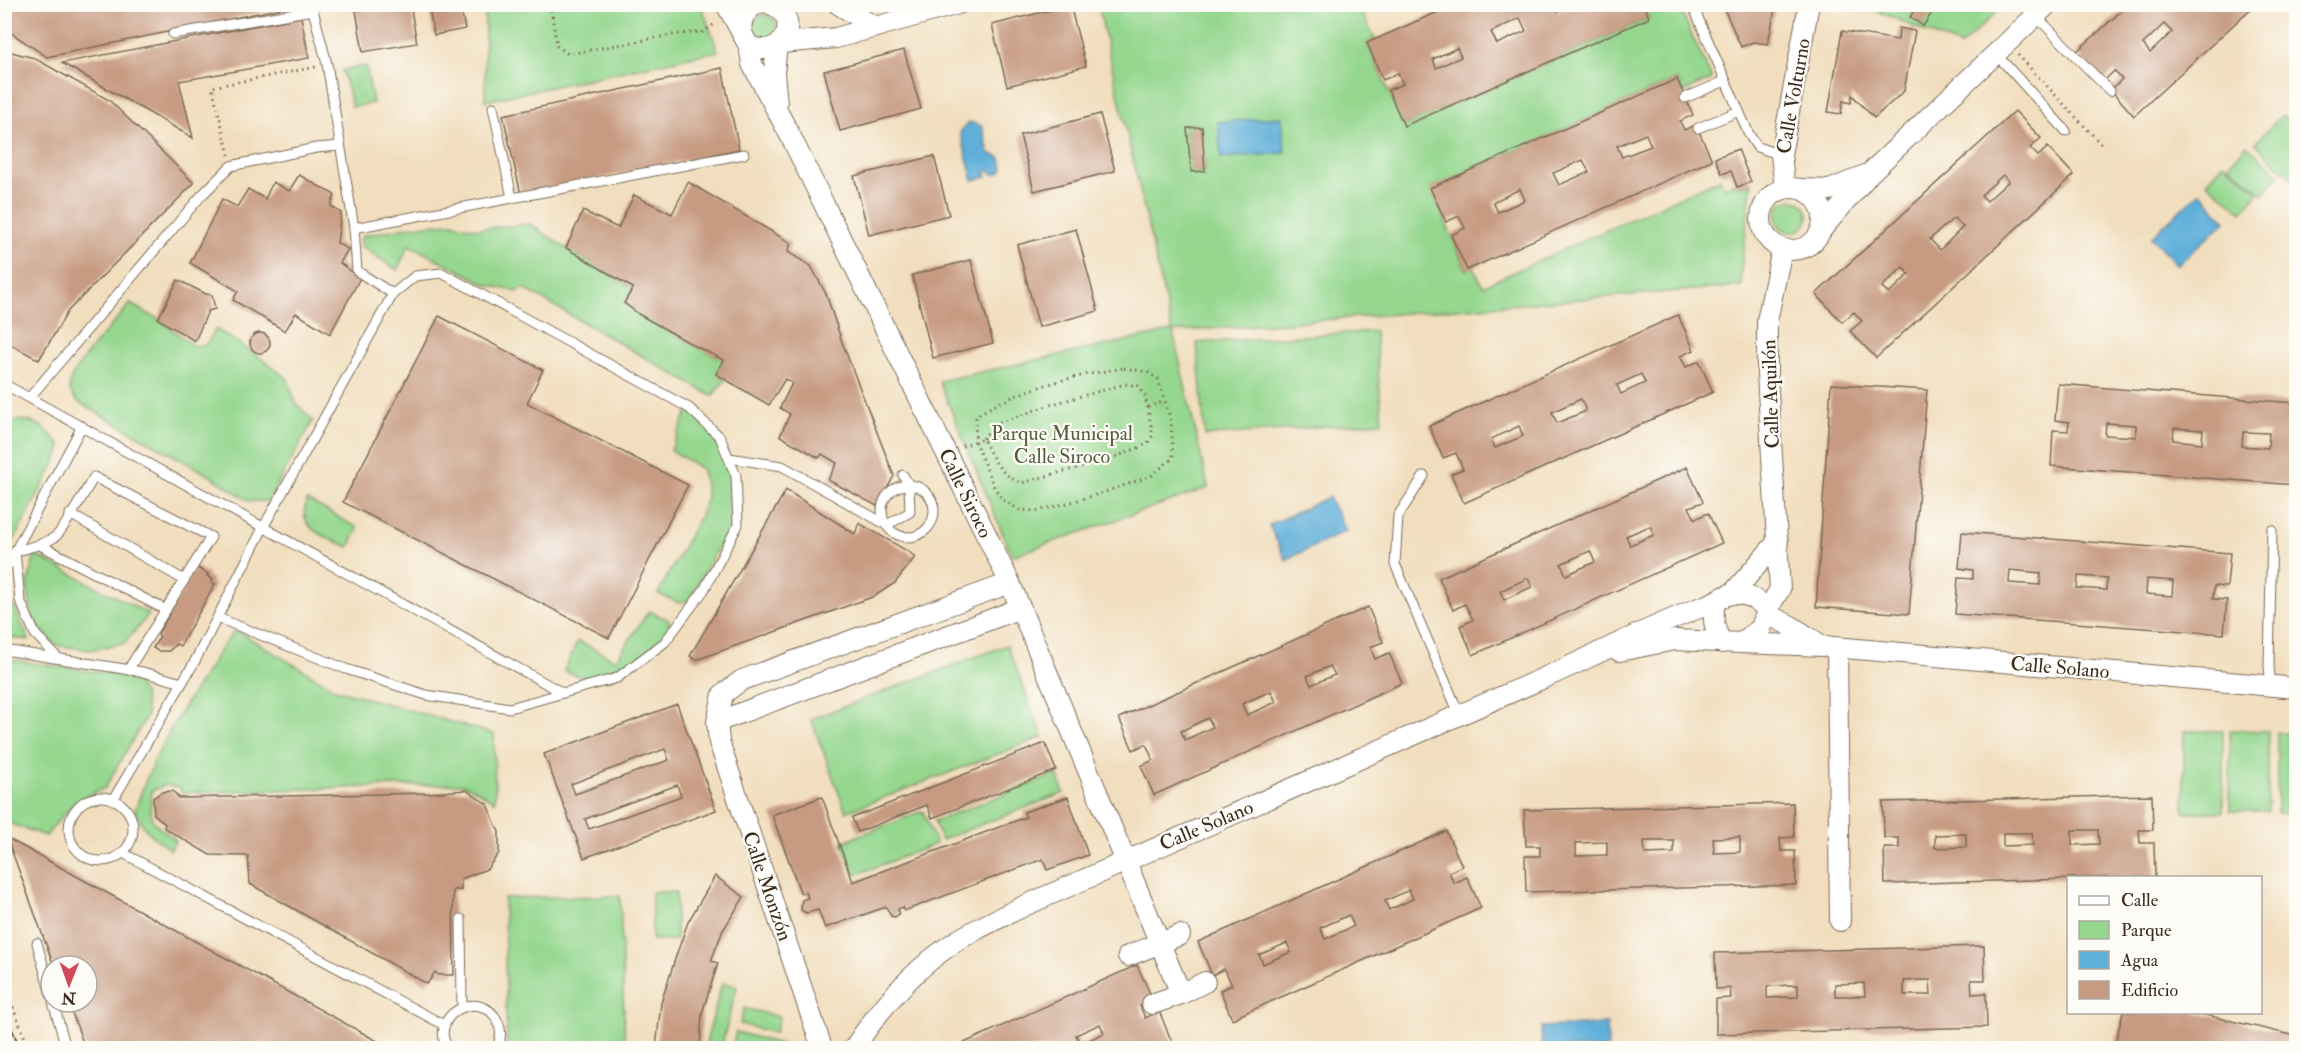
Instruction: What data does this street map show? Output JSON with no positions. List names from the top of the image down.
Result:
{
  "streets": {
    "street": [
      "Calle Volturno",
      "Calle Aquilón",
      "Calle Siroco",
      "Calle Solano",
      "Calle Monzón"
    ]
  },
  "crossings": [
    ["Calle Volturno", "Calle Aquilón"],
    ["Calle Aquilón", "Calle Solano"],
    ["Calle Siroco", "Calle Solano"],
    ["Calle Siroco", "Calle Monzón"]
  ],
  "parks": ["Parque Municipal Calle Siroco"],
  "legend": [
    "Calle",
    "Parque",
    "Agua",
    "Edificio"
  ],
  "north": "bottom"
}
